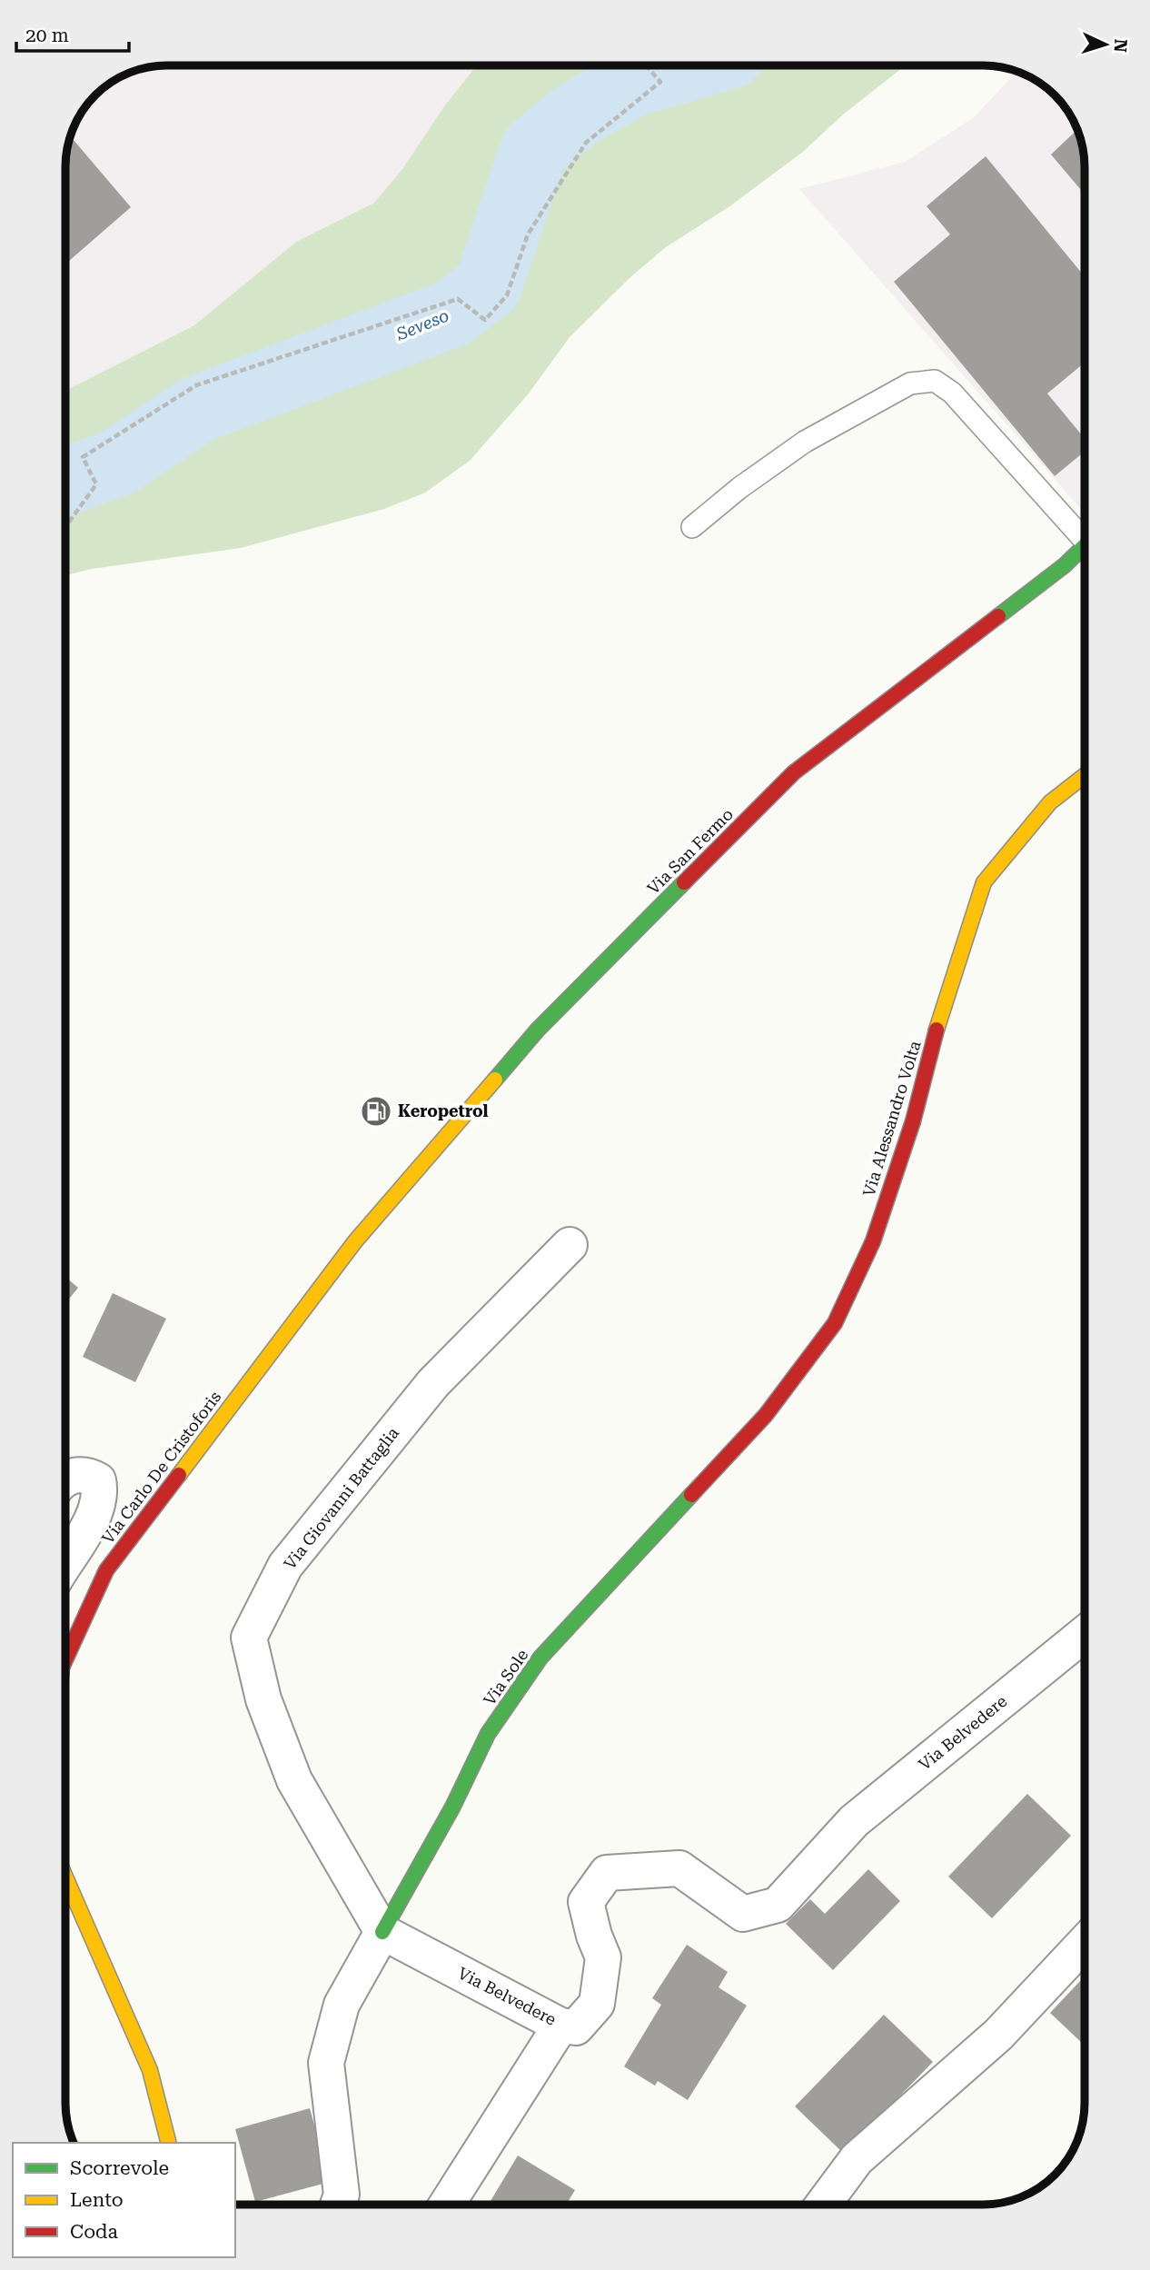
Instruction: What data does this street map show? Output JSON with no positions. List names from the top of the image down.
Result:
{
  "streets": {
    "main road": [
      "Via San Fermo",
      "Via Alessandro Volta",
      "Via Carlo De Cristoforis",
      "Via Sole"
    ],
    "street": ["Via Giovanni Battaglia", "Via Belvedere"]
  },
  "crossings": [
    ["Via San Fermo", "Via Carlo De Cristoforis"],
    ["Via Alessandro Volta", "Via Sole"],
    ["Via Giovanni Battaglia", "Via Sole"],
    ["Via Giovanni Battaglia", "Via Belvedere"],
    ["Via Sole", "Via Belvedere"]
  ],
  "water": ["Seveso"],
  "places": {
    "fuel station": ["Keropetrol"]
  },
  "legend": ["Scorrevole", "Lento", "Coda"],
  "scale_bar": "20 m",
  "north": "right"
}
